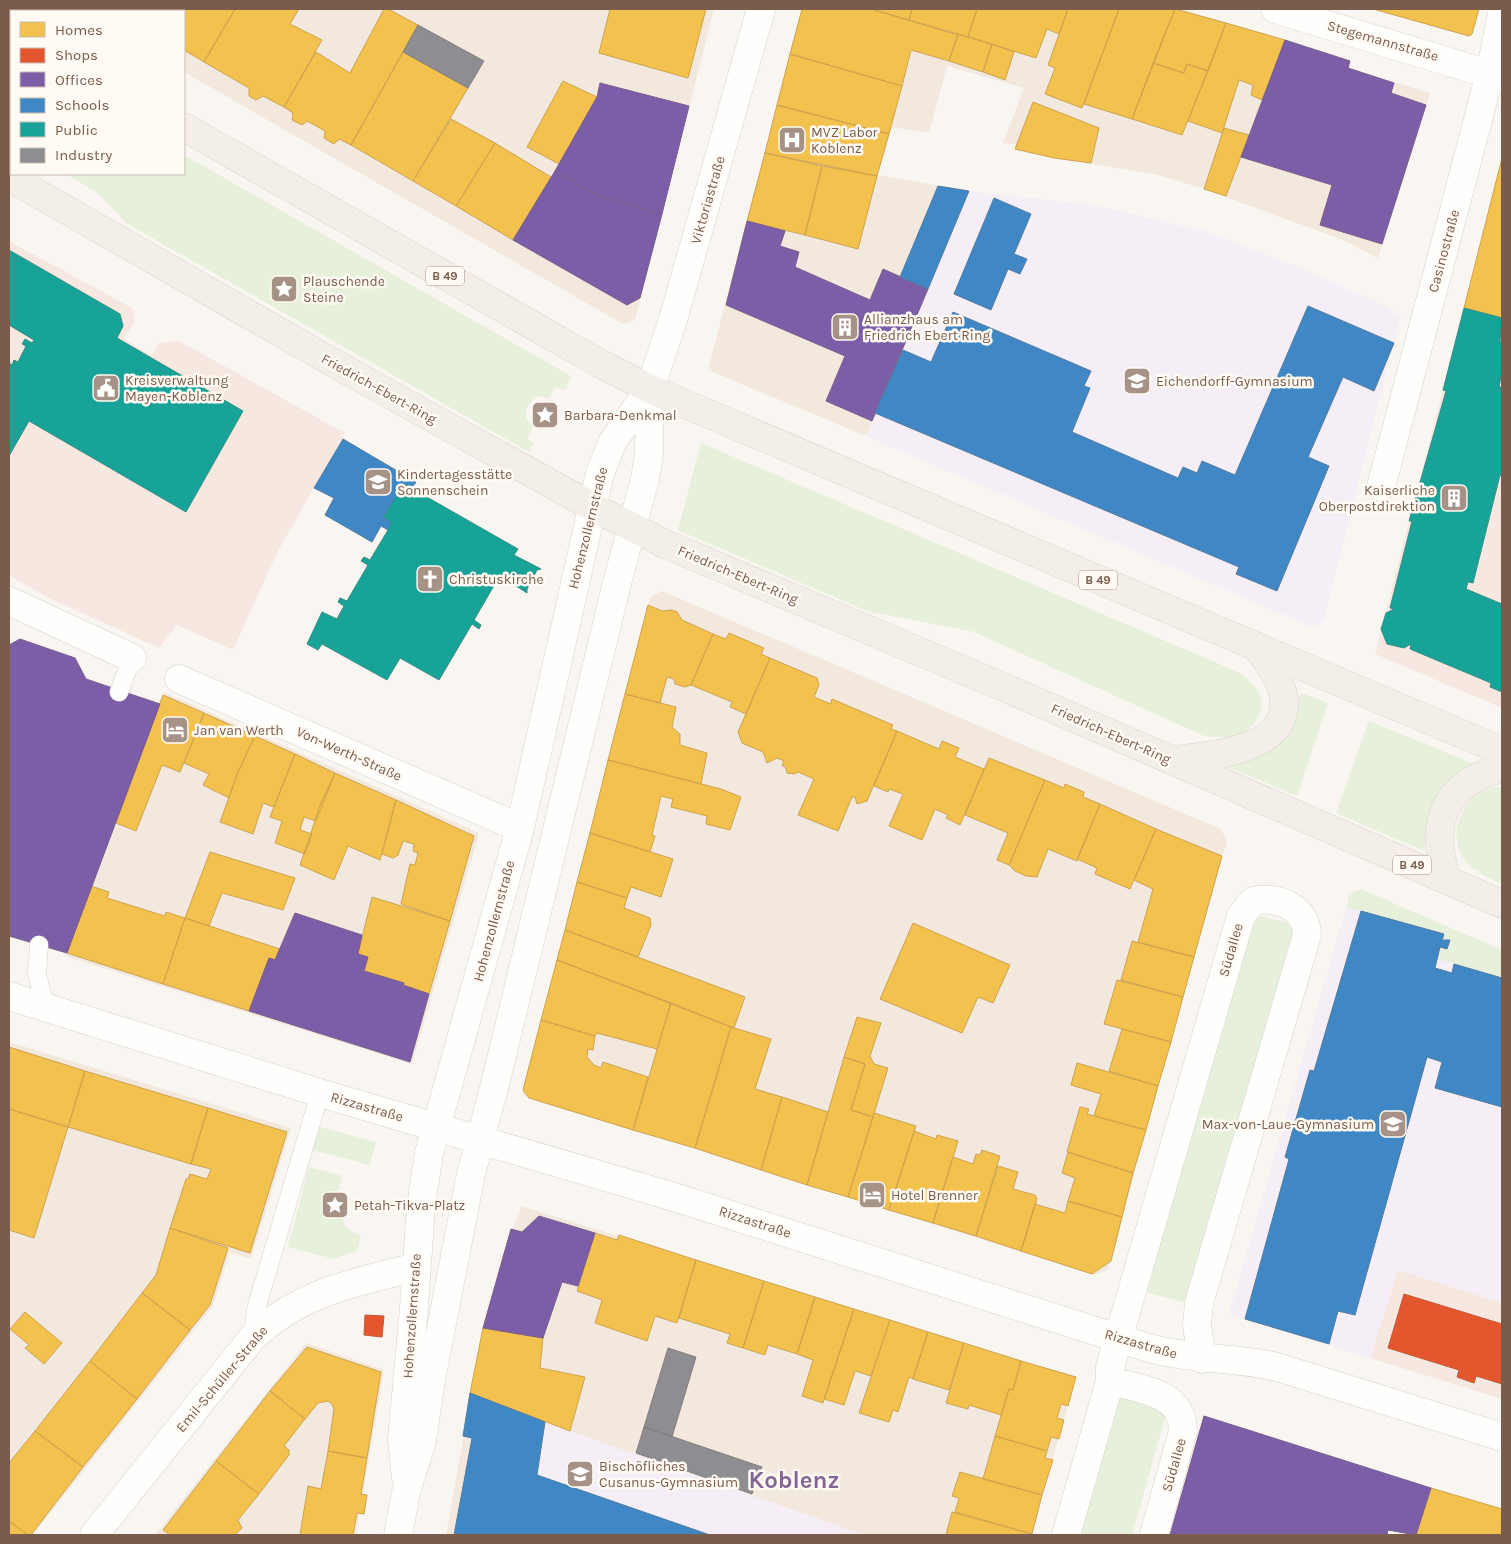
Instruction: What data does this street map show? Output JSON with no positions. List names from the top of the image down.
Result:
{
  "streets": {
    "main road": ["B 49", "Friedrich-Ebert-Ring"],
    "street": [
      "Stegemannstraße",
      "Viktoriastraße",
      "Casinostraße",
      "Hohenzollernstraße",
      "Von-Werth-Straße",
      "Südallee",
      "Rizzastraße",
      "Emil-Schüller-Straße"
    ]
  },
  "crossings": [
    ["Stegemannstraße", "Casinostraße"],
    ["Viktoriastraße", "B 49"],
    ["Viktoriastraße", "Hohenzollernstraße"],
    ["B 49", "Friedrich-Ebert-Ring"],
    ["B 49", "Hohenzollernstraße"],
    ["Friedrich-Ebert-Ring", "Hohenzollernstraße"],
    ["Hohenzollernstraße", "Von-Werth-Straße"],
    ["Hohenzollernstraße", "Rizzastraße"],
    ["Hohenzollernstraße", "Emil-Schüller-Straße"],
    ["Südallee", "Rizzastraße"]
  ],
  "districts": ["Koblenz"],
  "places": {
    "hospital": ["MVZ Labor Koblenz"],
    "place": ["Plauschende Steine", "Barbara-Denkmal", "Petah-Tikva-Platz"],
    "building": ["Allianzhaus am Friedrich Ebert Ring", "Kaiserliche Oberpostdirektion"],
    "school or university": [
      "Eichendorff-Gymnasium",
      "Kindertagesstätte Sonnenschein",
      "Max-von-Laue-Gymnasium",
      "Bischöfliches Cusanus-Gymnasium"
    ],
    "public building": ["Kreisverwaltung Mayen-Koblenz"],
    "church": ["Christuskirche"],
    "hotel": ["Jan van Werth", "Hotel Brenner"]
  },
  "legend": [
    "Homes",
    "Shops",
    "Offices",
    "Schools",
    "Public",
    "Industry"
  ]
}
